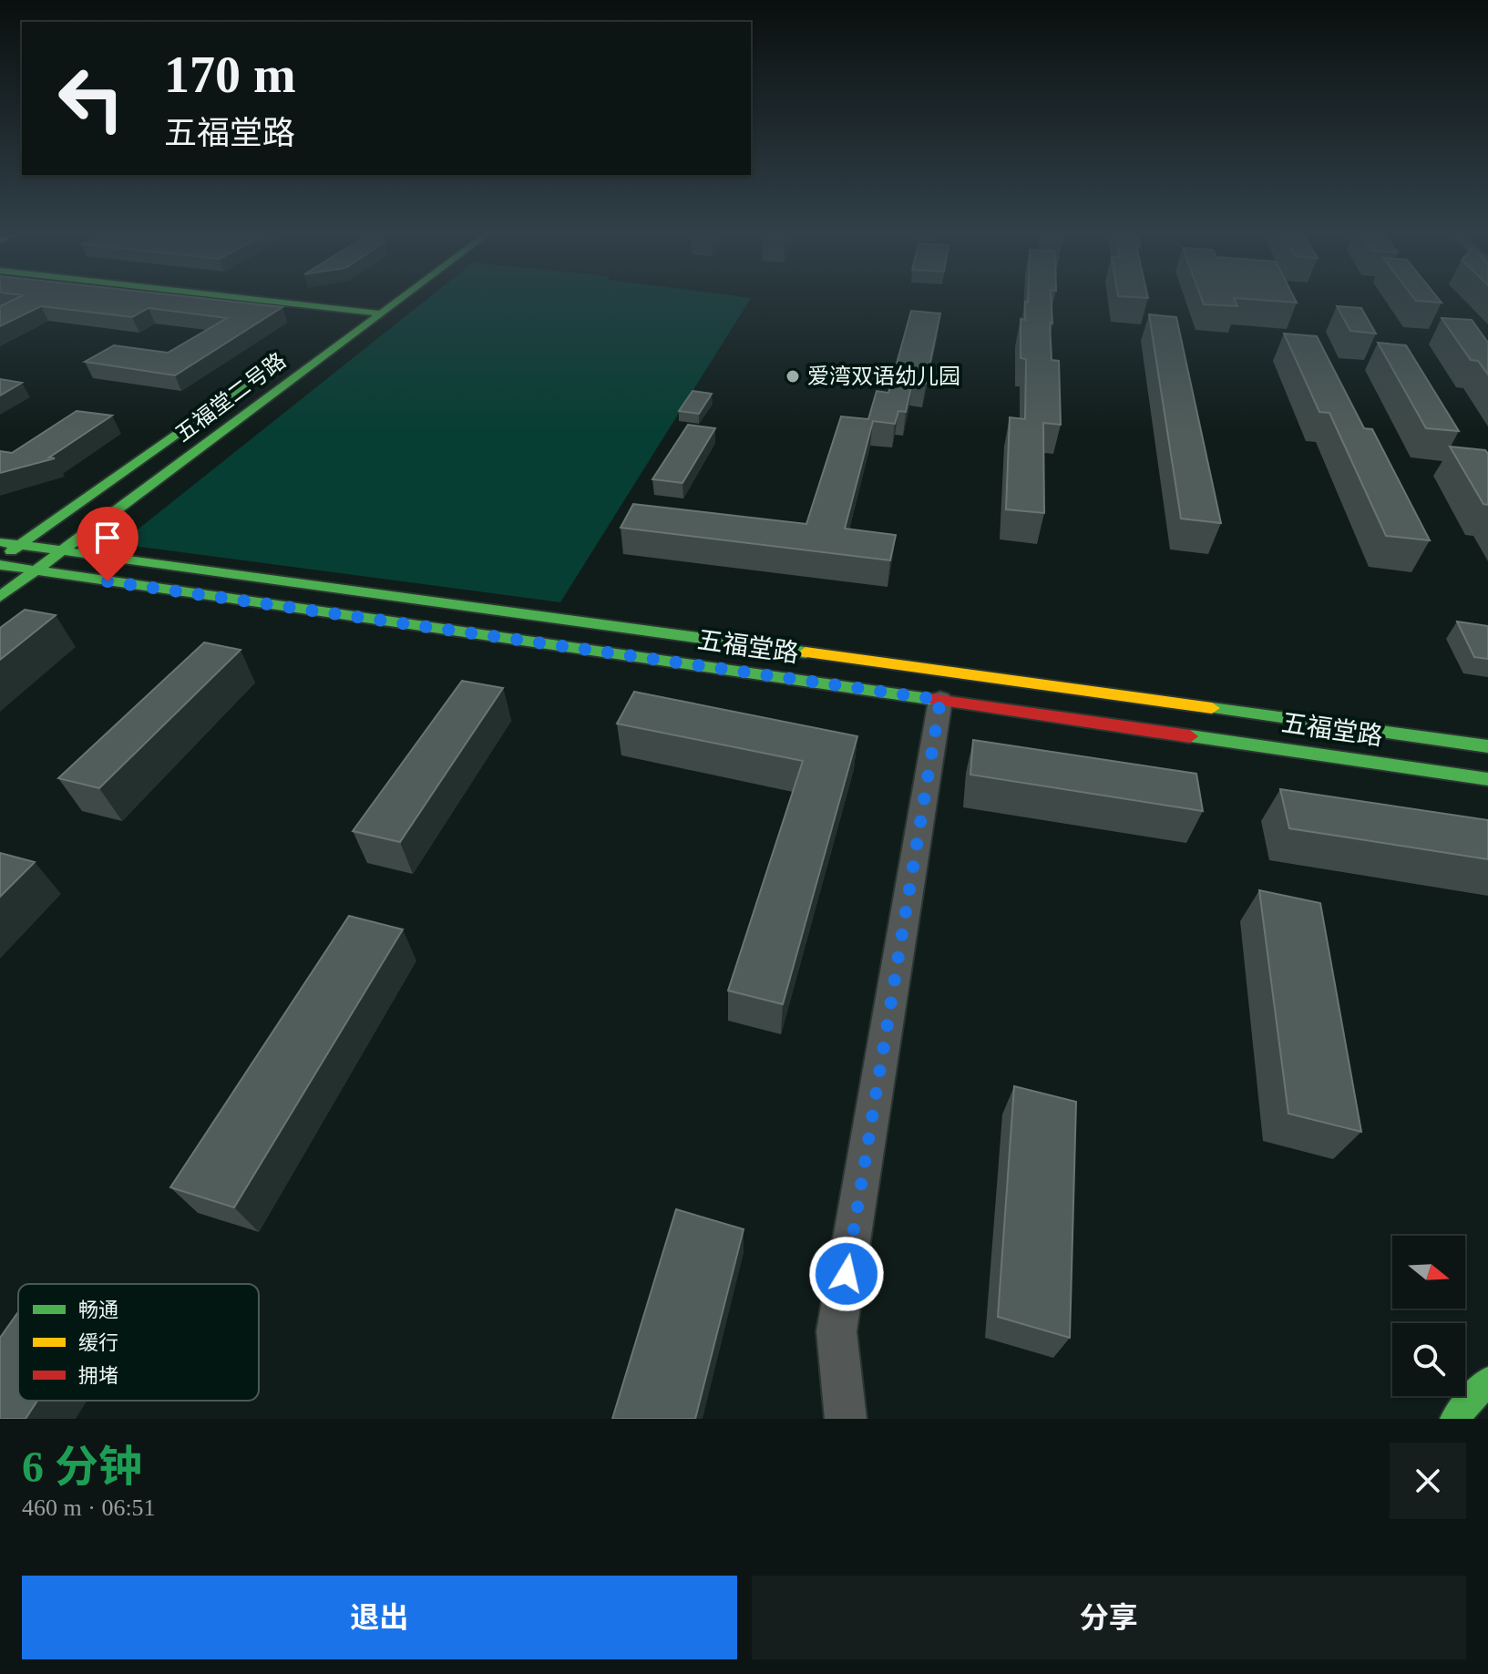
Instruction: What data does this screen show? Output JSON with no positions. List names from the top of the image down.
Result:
{
  "streets": {
    "main road": ["五福堂二号路", "五福堂路"]
  },
  "crossings": [
    ["五福堂二号路", "五福堂路"]
  ],
  "places": ["爱湾双语幼儿园"],
  "legend": ["畅通", "缓行", "拥堵"],
  "north": "right",
  "page": {
    "turn": ["170 m", "五福堂路"],
    "heading": ["6 分钟", "460 m · 06:51"],
    "buttons": ["退出", "分享"]
  }
}
